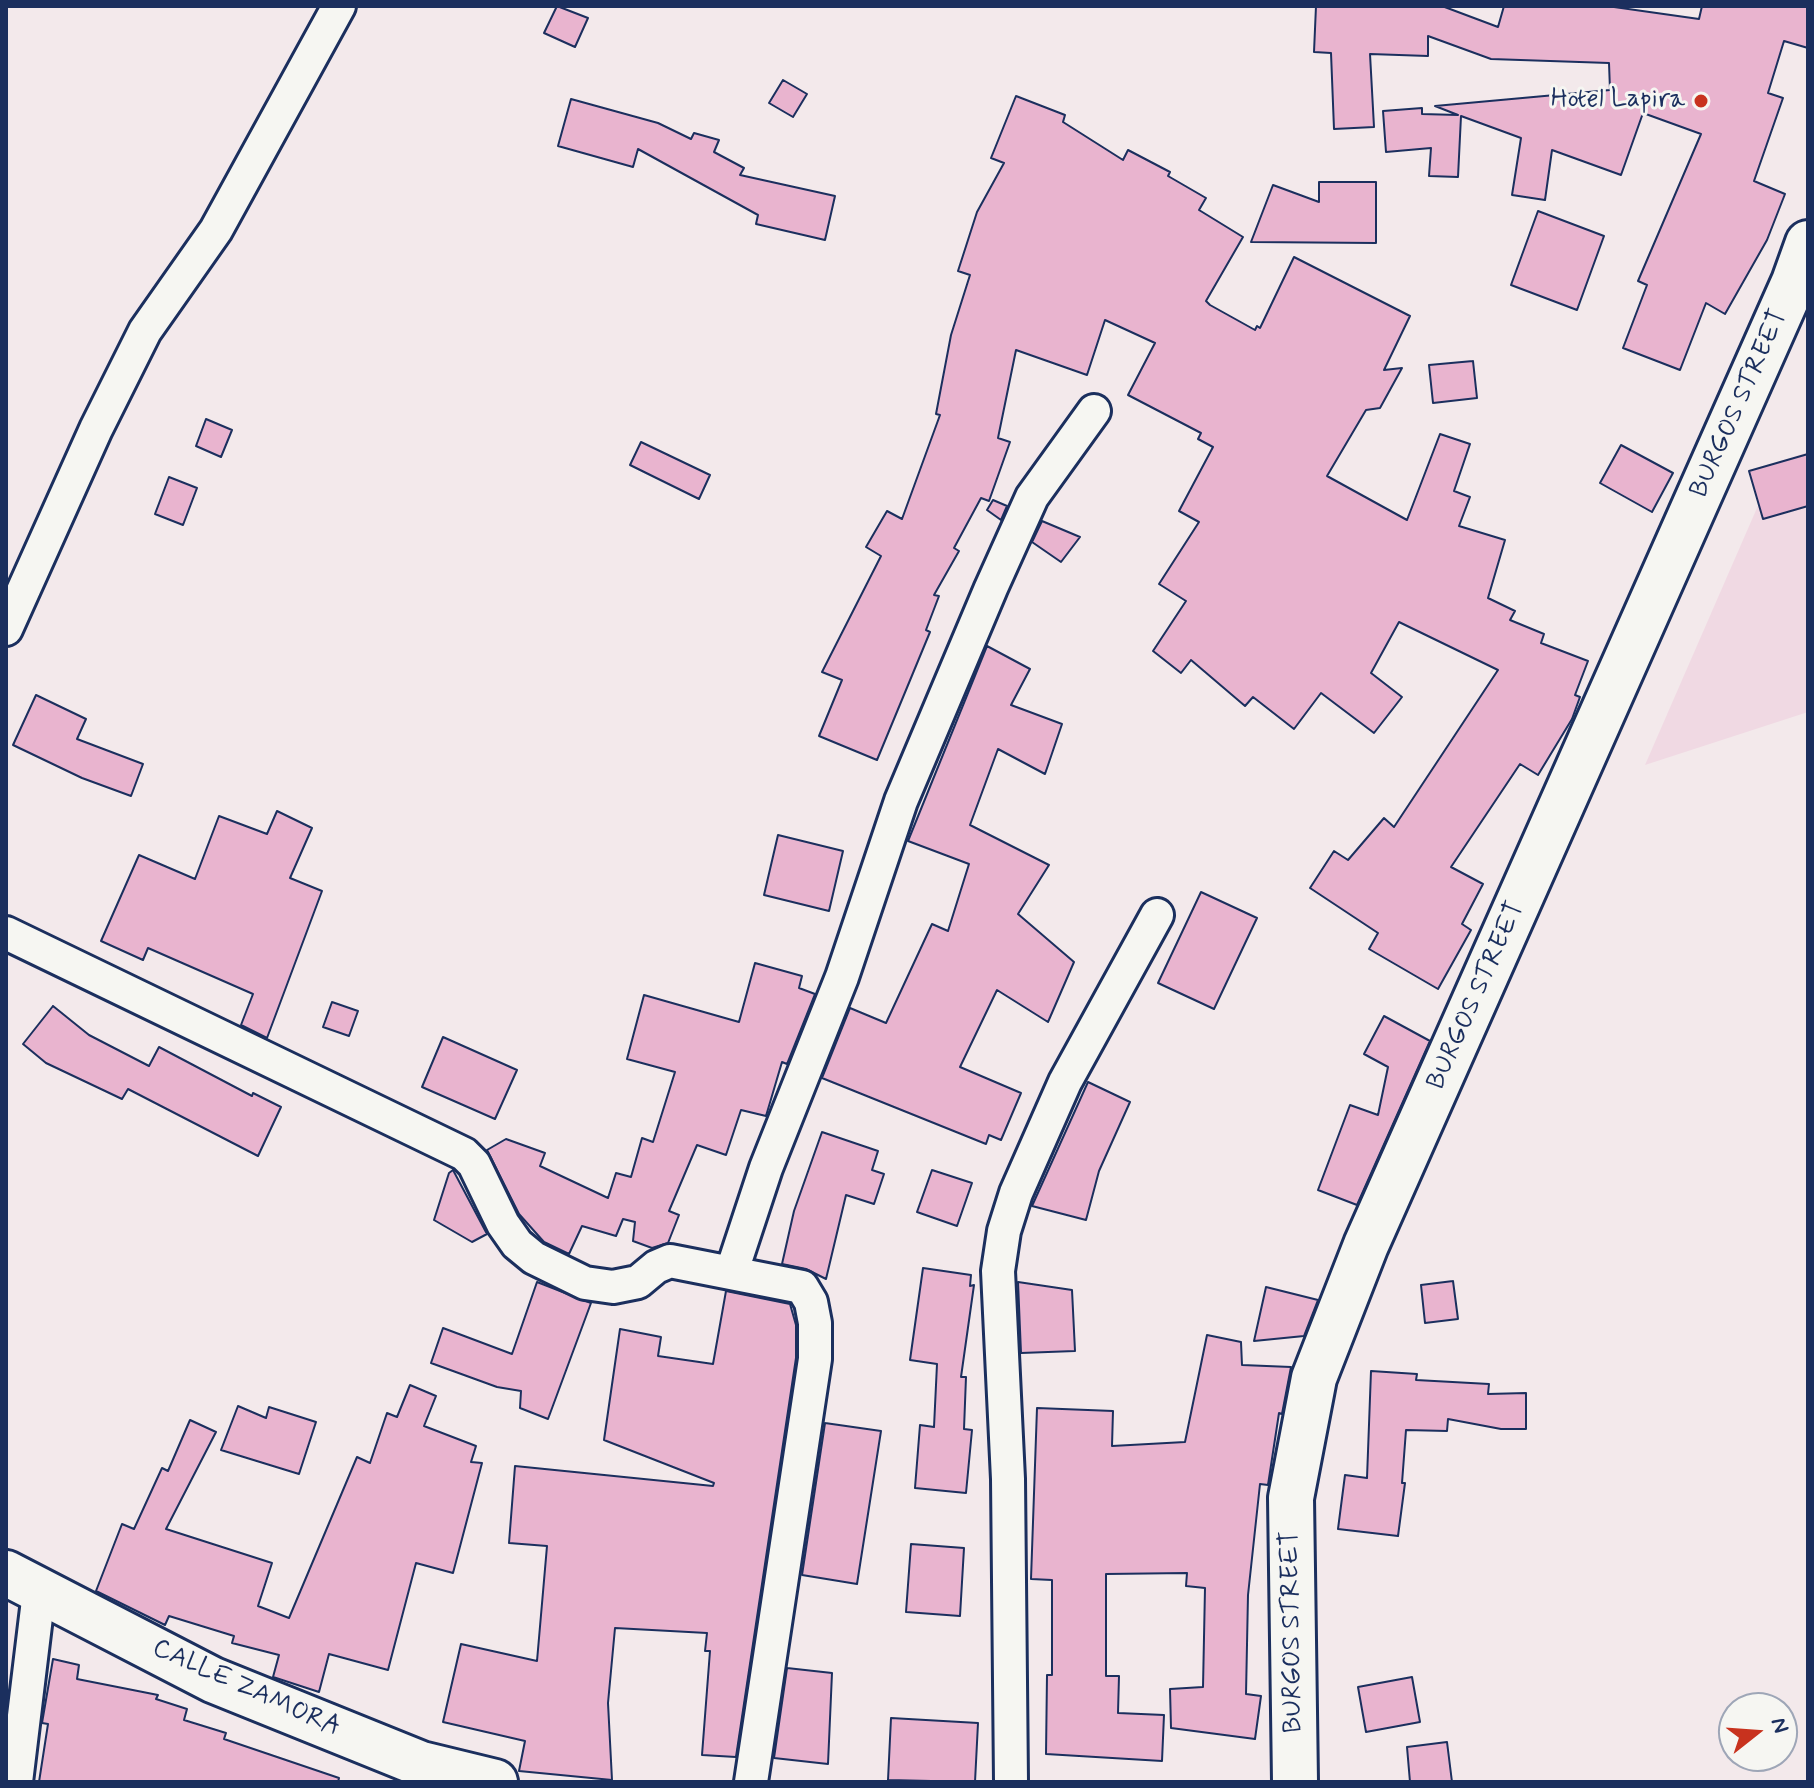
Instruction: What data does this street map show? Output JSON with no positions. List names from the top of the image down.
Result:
{
  "streets": {
    "main road": ["BURGOS STREET", "CALLE ZAMORA"]
  },
  "places": ["Hotel Lapira"],
  "north": "right"
}
